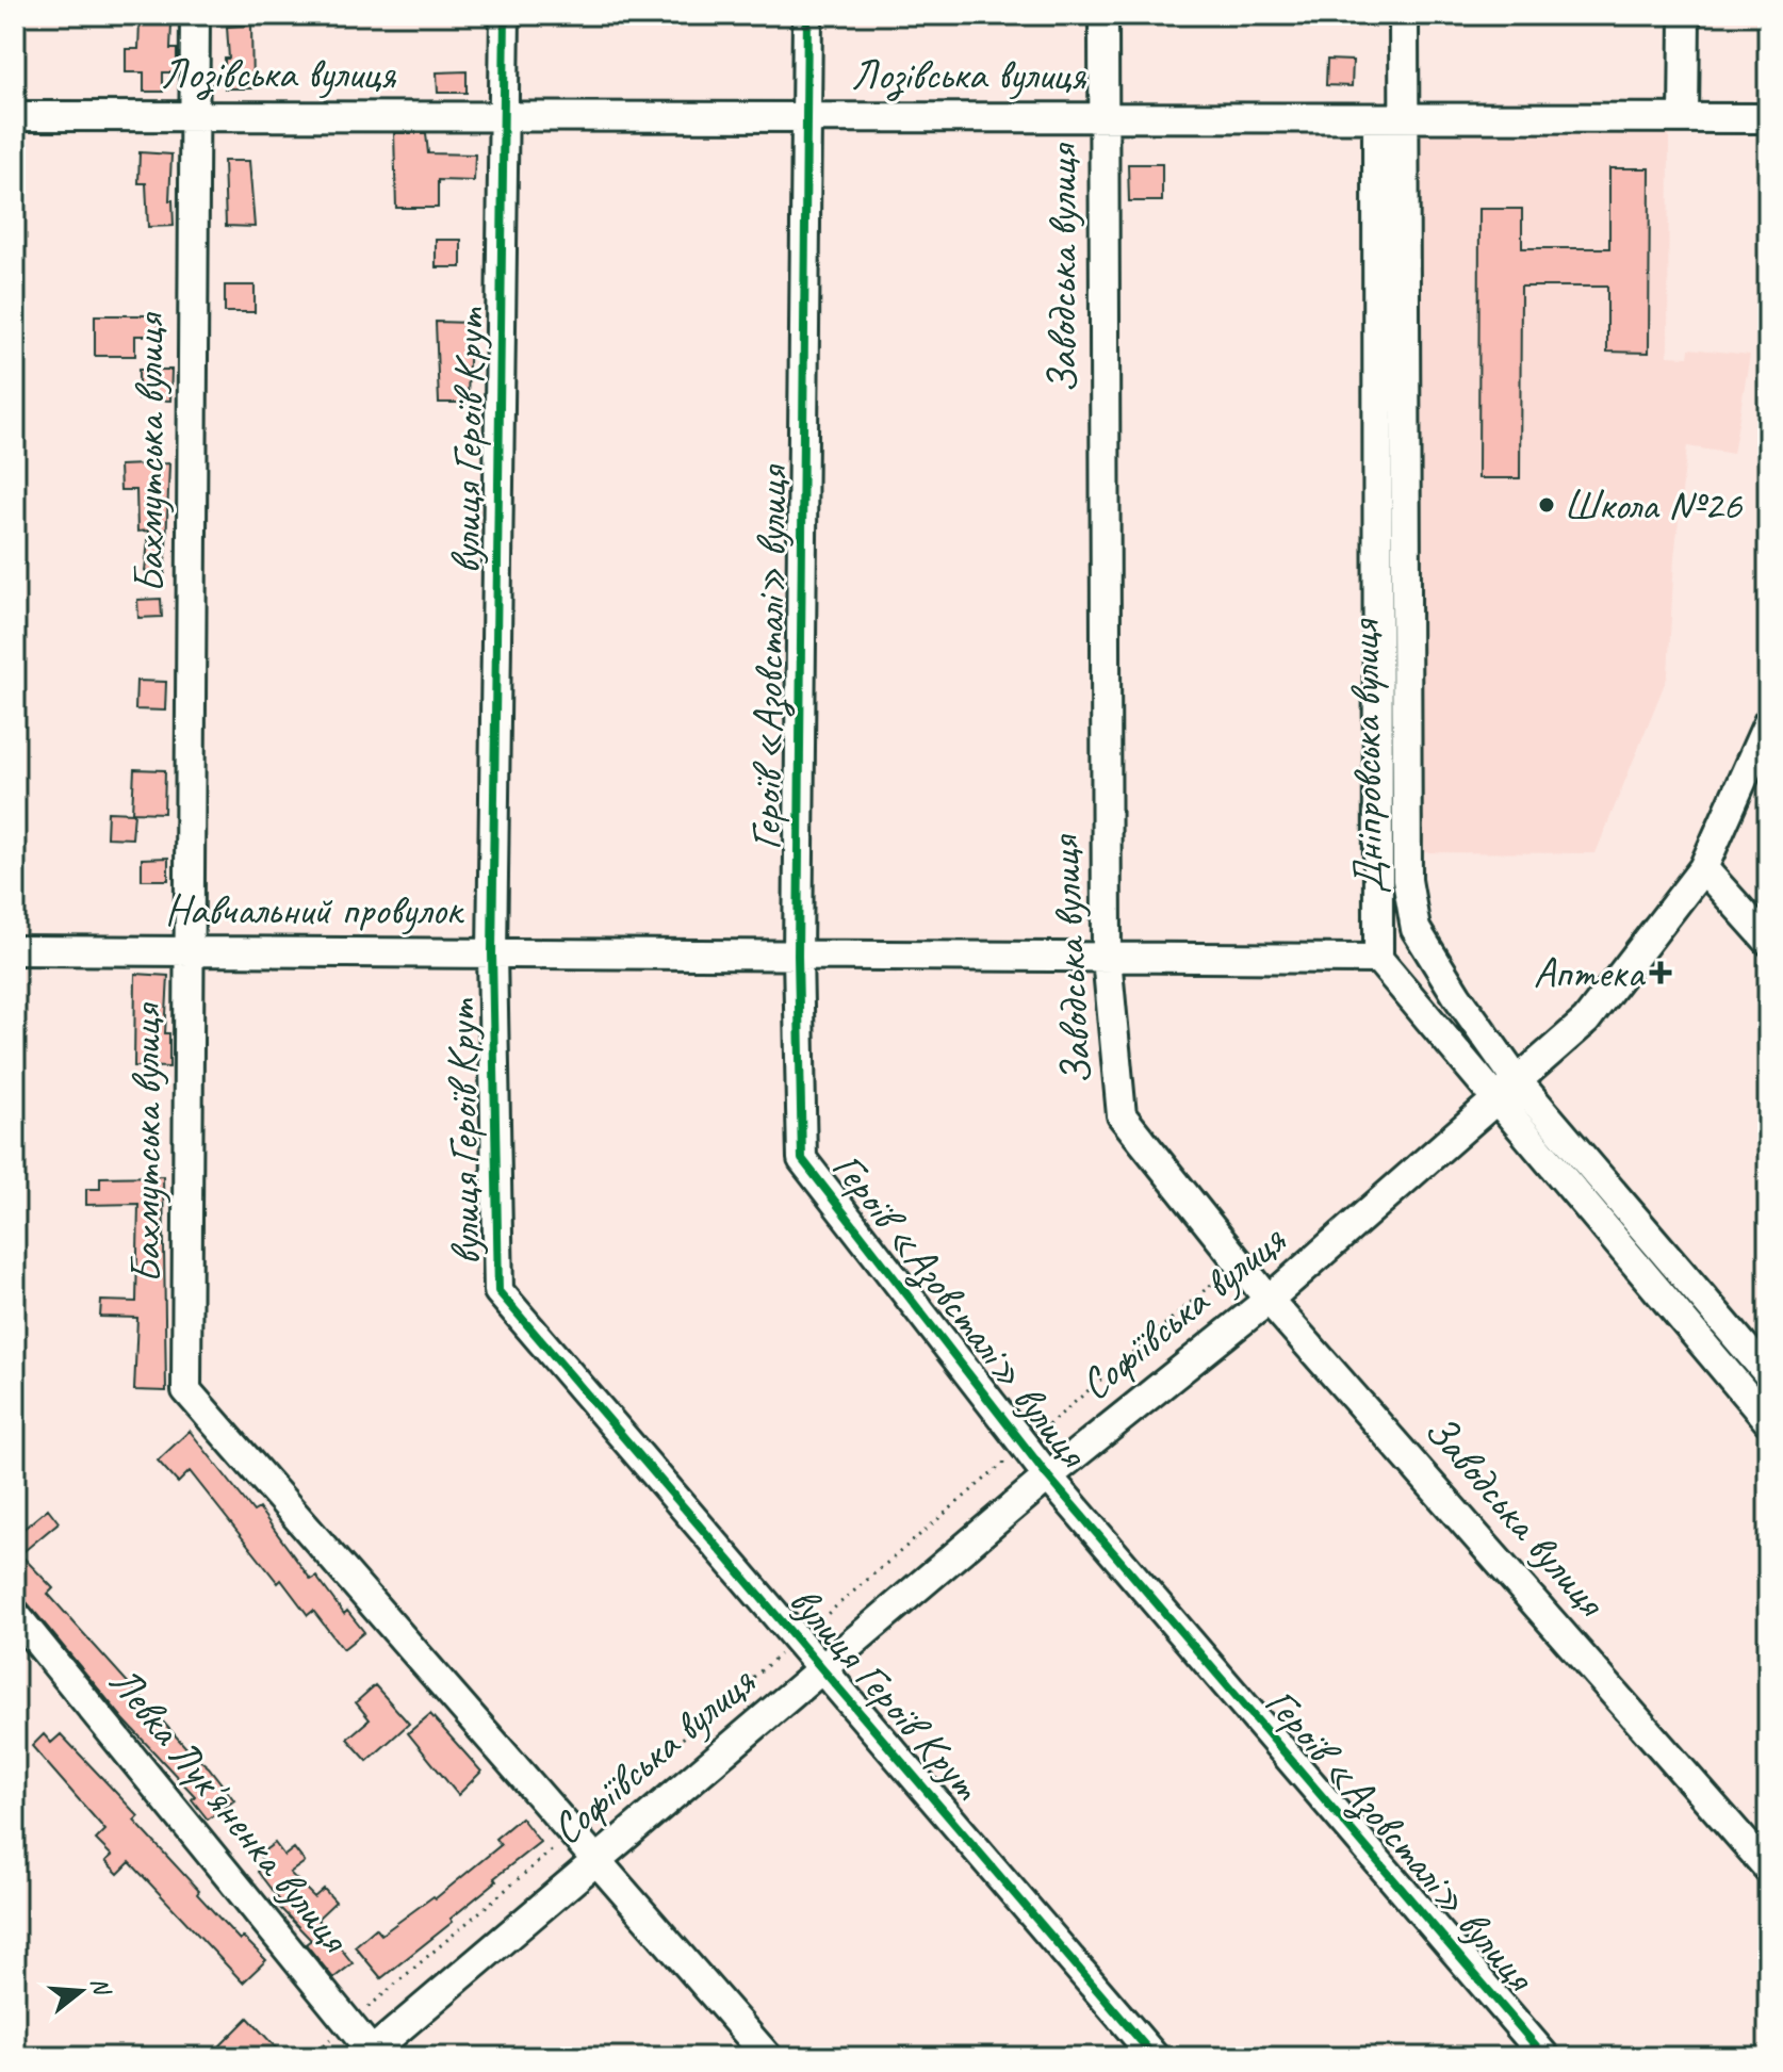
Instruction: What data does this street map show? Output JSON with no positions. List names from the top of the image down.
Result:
{
  "streets": {
    "street": [
      "Лозівська вулиця",
      "Заводська вулиця",
      "вулиця Героїв Крут",
      "Бахмутська вулиця",
      "Героїв «Азовсталі» вулиця",
      "Дніпровська вулиця",
      "Навчальний провулок",
      "Софіївська вулиця",
      "Левка Лук'яненка вулиця"
    ]
  },
  "crossings": [
    ["Лозівська вулиця", "Заводська вулиця"],
    ["Лозівська вулиця", "вулиця Героїв Крут"],
    ["Лозівська вулиця", "Бахмутська вулиця"],
    ["Лозівська вулиця", "Героїв «Азовсталі» вулиця"],
    ["Лозівська вулиця", "Дніпровська вулиця"],
    ["Заводська вулиця", "Навчальний провулок"],
    ["Заводська вулиця", "Софіївська вулиця"],
    ["вулиця Героїв Крут", "Навчальний провулок"],
    ["вулиця Героїв Крут", "Софіївська вулиця"],
    ["Бахмутська вулиця", "Навчальний провулок"],
    ["Бахмутська вулиця", "Софіївська вулиця"],
    ["Героїв «Азовсталі» вулиця", "Навчальний провулок"],
    ["Героїв «Азовсталі» вулиця", "Софіївська вулиця"],
    ["Дніпровська вулиця", "Навчальний провулок"],
    ["Дніпровська вулиця", "Софіївська вулиця"],
    ["Софіївська вулиця", "Левка Лук'яненка вулиця"]
  ],
  "places": {
    "other": ["Школа №26"],
    "health": ["Аптека"]
  },
  "north": "right"
}
